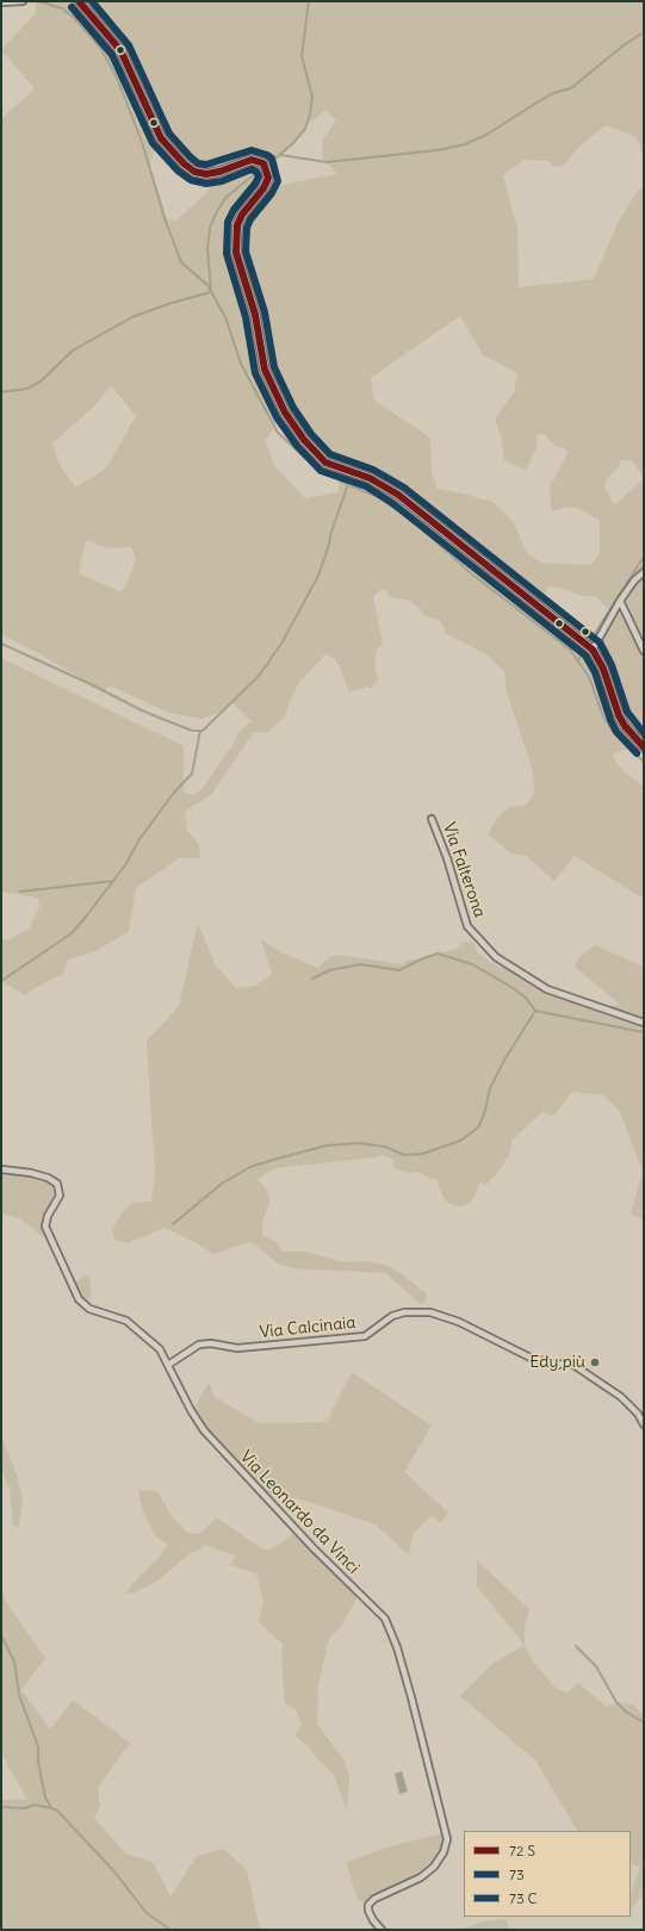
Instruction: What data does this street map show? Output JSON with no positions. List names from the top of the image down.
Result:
{
  "streets": {
    "street": ["Via Falterona", "Via Calcinaia", "Via Leonardo da Vinci"]
  },
  "crossings": [
    ["Via Calcinaia", "Via Leonardo da Vinci"]
  ],
  "places": ["Edy più"],
  "lines": ["transit line 73"],
  "legend": ["72 S", "73", "73 C"]
}
